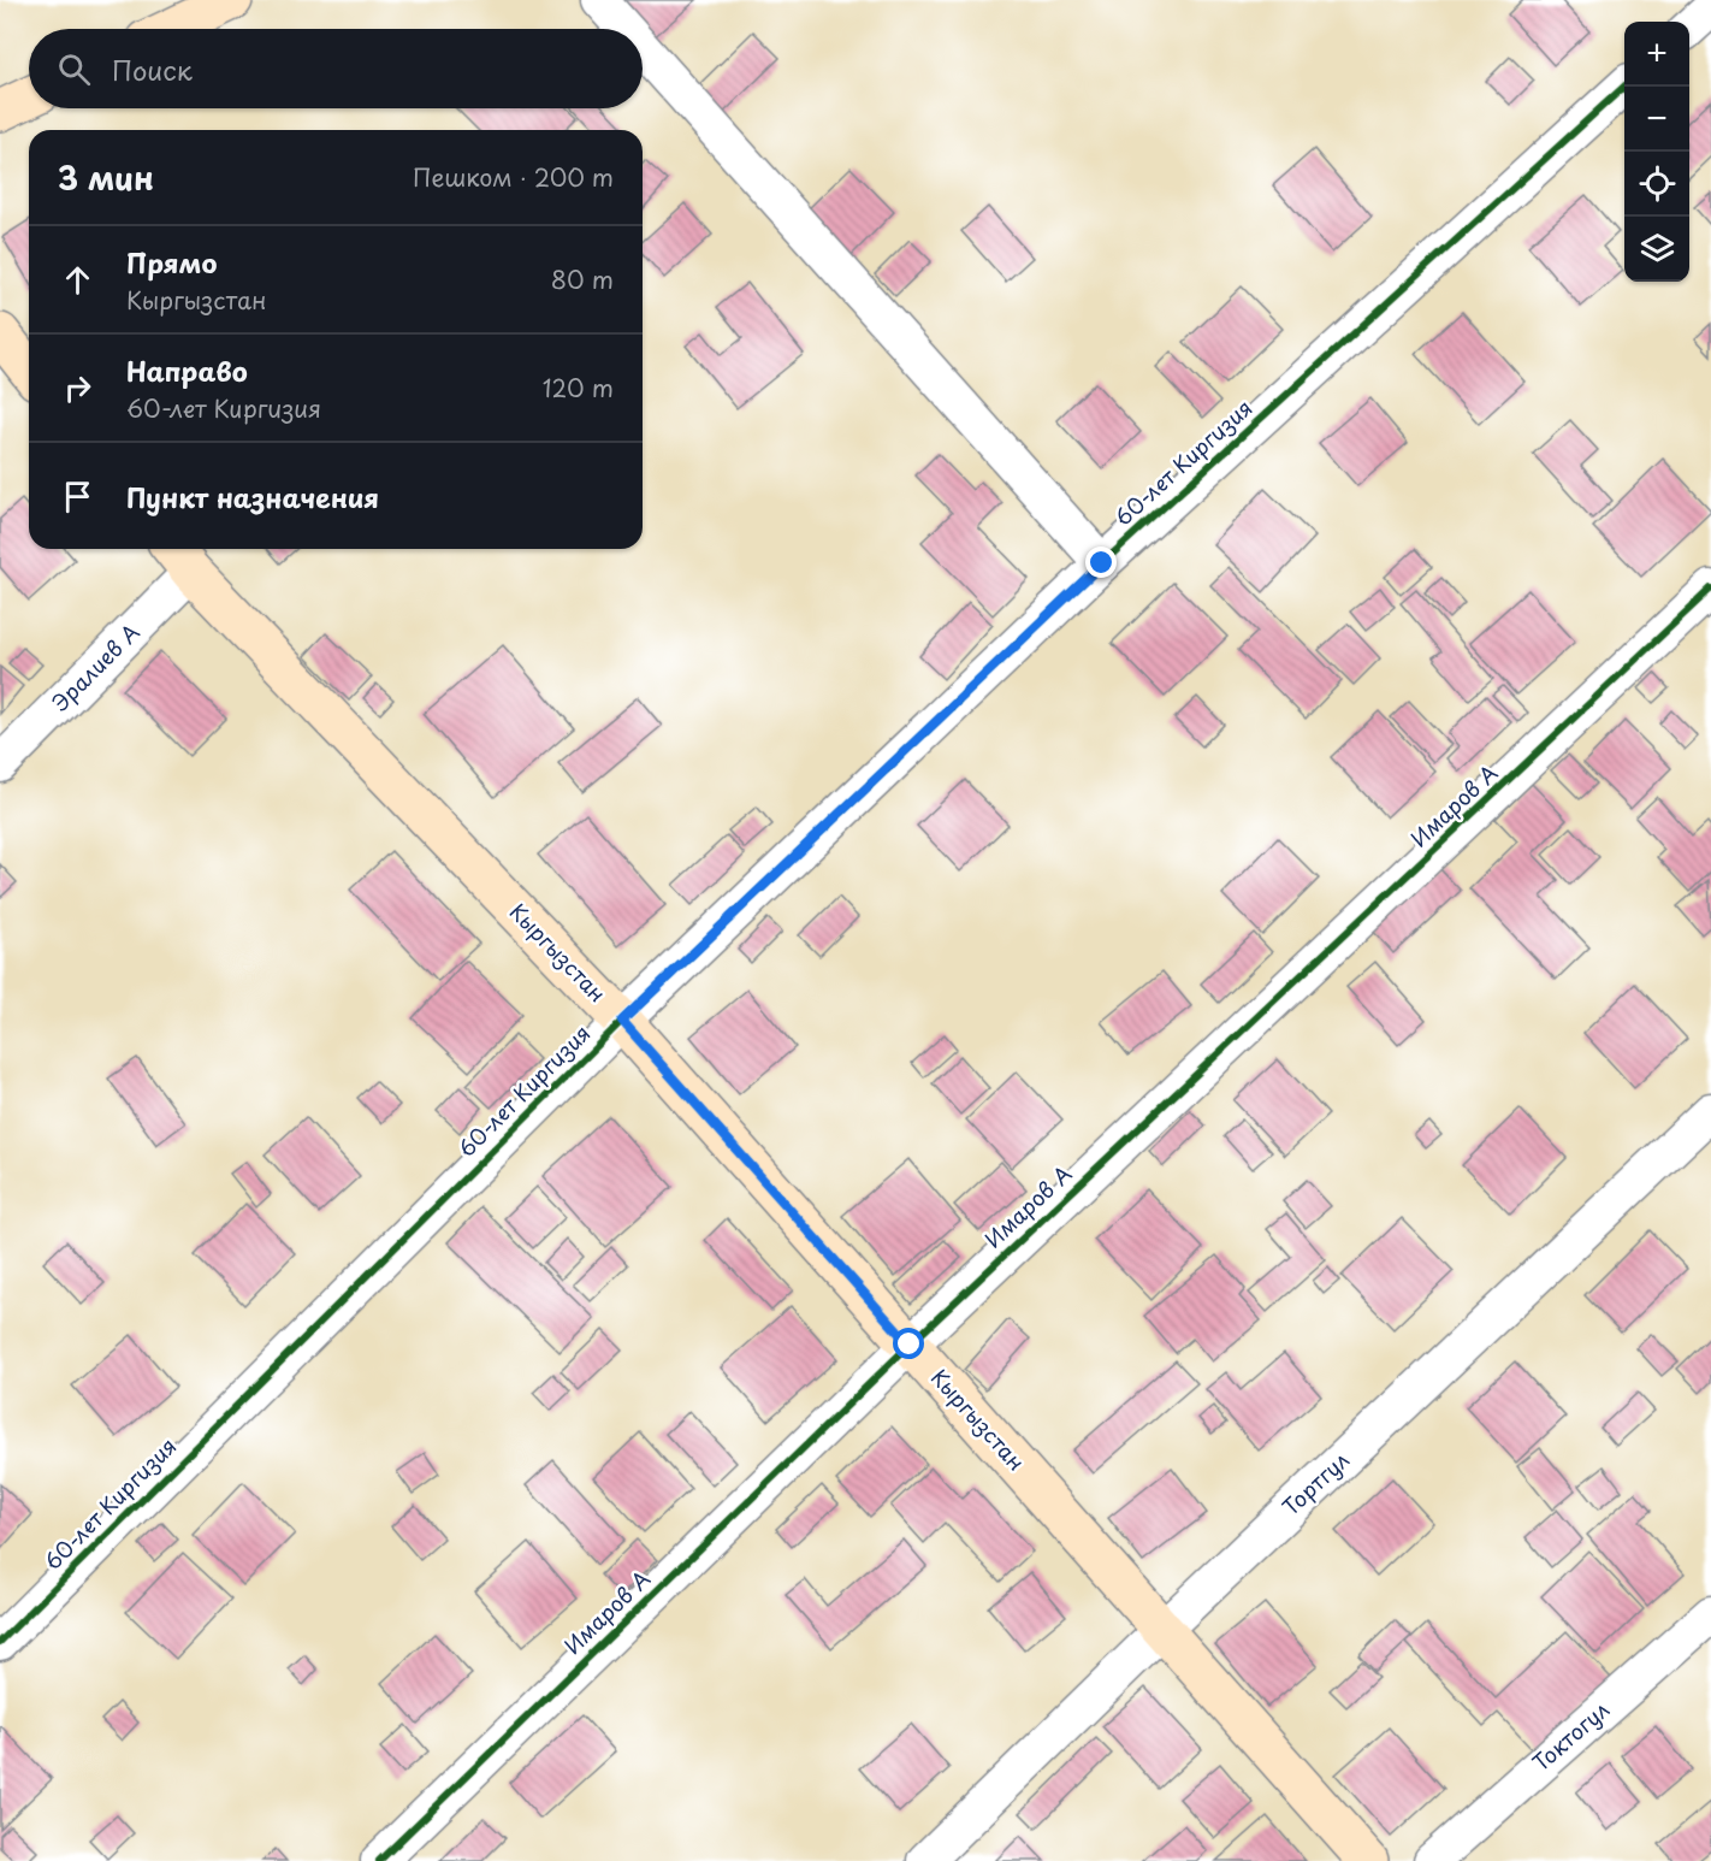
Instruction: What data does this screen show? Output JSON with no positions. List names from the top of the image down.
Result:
{
  "streets": {
    "street": [
      "60-лет Киргизия",
      "Эралиев А",
      "Имаров А",
      "Кыргызстан",
      "Тортгул",
      "Токтогул"
    ]
  },
  "crossings": [
    ["60-лет Киргизия", "Кыргызстан"],
    ["Эралиев А", "Кыргызстан"],
    ["Имаров А", "Кыргызстан"],
    ["Кыргызстан", "Тортгул"]
  ],
  "page": {
    "map_buttons": ["+", "−"],
    "search": "Поиск",
    "heading": ["3 мин", "Пешком · 200 m"],
    "list": [
      ["Прямо", "Кыргызстан", "80 m"],
      ["Направо", "60-лет Киргизия", "120 m"],
      "Пункт назначения"
    ]
  }
}
